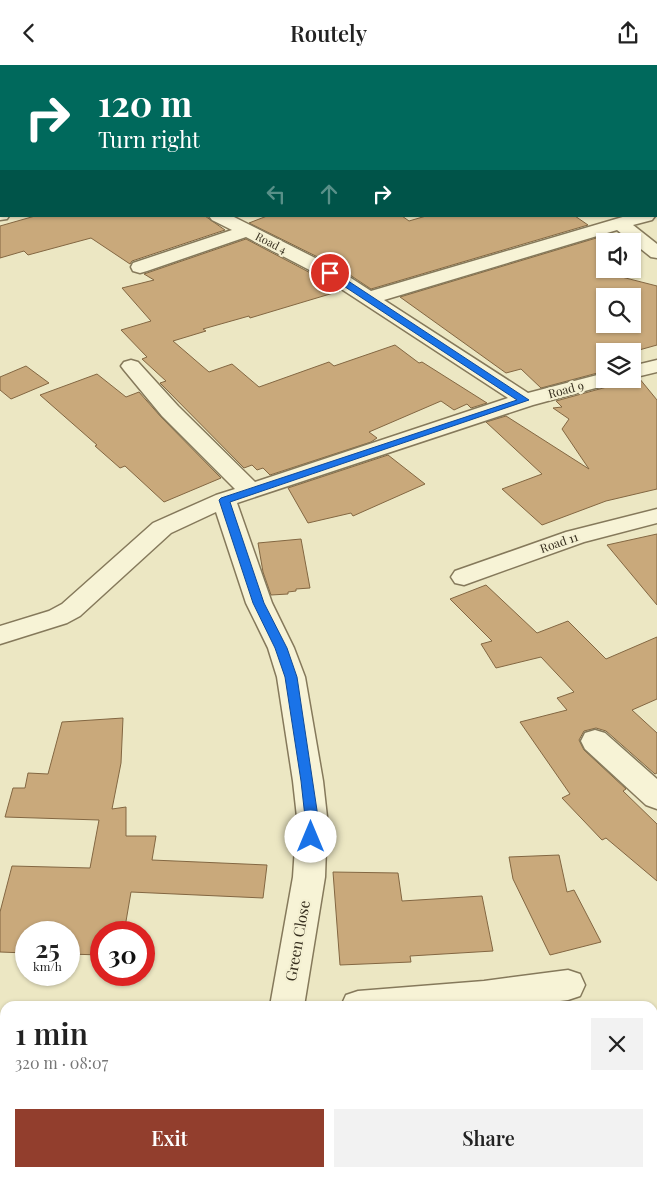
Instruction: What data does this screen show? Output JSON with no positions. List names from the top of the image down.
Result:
{
  "streets": {
    "street": [
      "Road 4",
      "Road 9",
      "Road 11",
      "Green Close"
    ]
  },
  "crossings": [
    ["Road 4", "Road 9"],
    ["Road 9", "Green Close"]
  ],
  "page": {
    "header": "Routely",
    "turn": ["120 m", "Turn right"],
    "speed": "25 km/h",
    "limit": "30",
    "heading": ["1 min", "320 m · 08:07"],
    "buttons": ["Exit", "Share"]
  }
}
